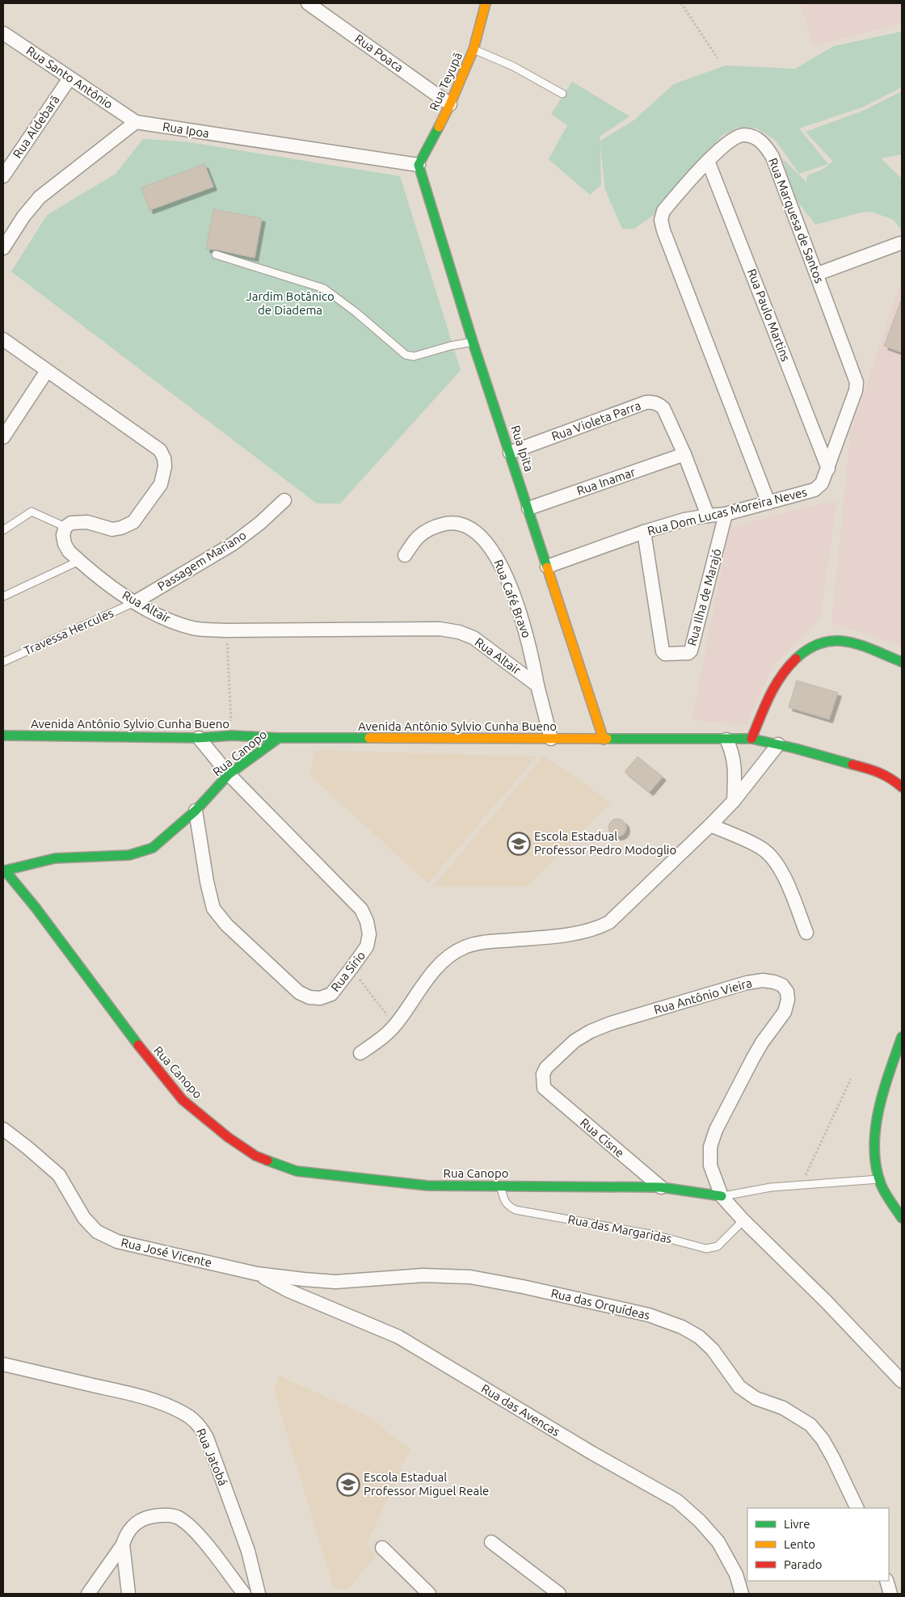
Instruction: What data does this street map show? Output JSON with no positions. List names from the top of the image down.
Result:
{
  "streets": {
    "street": [
      "Rua Poaca",
      "Rua Santo Antônio",
      "Rua Teyupã",
      "Rua Aldebarã",
      "Rua Ipoa",
      "Rua Marquesa de Santos",
      "Rua Paulo Martins",
      "Rua Violeta Parra",
      "Rua Ipita",
      "Rua Inamar",
      "Rua Dom Lucas Moreira Neves",
      "Passagem Mariano",
      "Rua Ilha de Marajó",
      "Rua Café Bravo",
      "Rua Altair",
      "Avenida Antônio Sylvio Cunha Bueno",
      "Rua Canopo",
      "Rua Sírio",
      "Rua Antônio Vieira",
      "Rua Cisne",
      "Rua José Vicente",
      "Rua das Orquídeas",
      "Rua das Avencas",
      "Rua Jatobá"
    ],
    "lane": ["Travessa Hercules", "Rua das Margaridas"]
  },
  "crossings": [
    ["Rua Poaca", "Rua Teyupã"],
    ["Rua Santo Antônio", "Rua Aldebarã"],
    ["Rua Santo Antônio", "Rua Ipoa"],
    ["Rua Teyupã", "Rua Ipoa"],
    ["Rua Teyupã", "Rua Ipita"],
    ["Rua Ipoa", "Rua Ipita"],
    ["Rua Marquesa de Santos", "Rua Paulo Martins"],
    ["Rua Marquesa de Santos", "Rua Dom Lucas Moreira Neves"],
    ["Rua Paulo Martins", "Rua Dom Lucas Moreira Neves"],
    ["Rua Violeta Parra", "Rua Ipita"],
    ["Rua Violeta Parra", "Rua Inamar"],
    ["Rua Violeta Parra", "Rua Dom Lucas Moreira Neves"],
    ["Rua Ipita", "Rua Inamar"],
    ["Rua Ipita", "Rua Dom Lucas Moreira Neves"],
    ["Rua Ipita", "Avenida Antônio Sylvio Cunha Bueno"],
    ["Rua Dom Lucas Moreira Neves", "Rua Ilha de Marajó"],
    ["Passagem Mariano", "Rua Altair"],
    ["Passagem Mariano", "Travessa Hercules"],
    ["Rua Café Bravo", "Rua Altair"],
    ["Rua Altair", "Travessa Hercules"],
    ["Avenida Antônio Sylvio Cunha Bueno", "Rua Canopo"],
    ["Avenida Antônio Sylvio Cunha Bueno", "Rua Sírio"],
    ["Rua Canopo", "Rua Sírio"],
    ["Rua Canopo", "Rua Antônio Vieira"],
    ["Rua Canopo", "Rua Cisne"],
    ["Rua Canopo", "Rua das Margaridas"],
    ["Rua Antônio Vieira", "Rua Cisne"],
    ["Rua José Vicente", "Rua das Orquídeas"],
    ["Rua José Vicente", "Rua das Avencas"],
    ["Rua das Orquídeas", "Rua das Avencas"]
  ],
  "parks": ["Jardim Botânico de Diadema"],
  "places": {
    "school or university": ["Escola Estadual Professor Pedro Modoglio", "Escola Estadual Professor Miguel Reale"]
  },
  "legend": ["Livre", "Lento", "Parado"]
}
